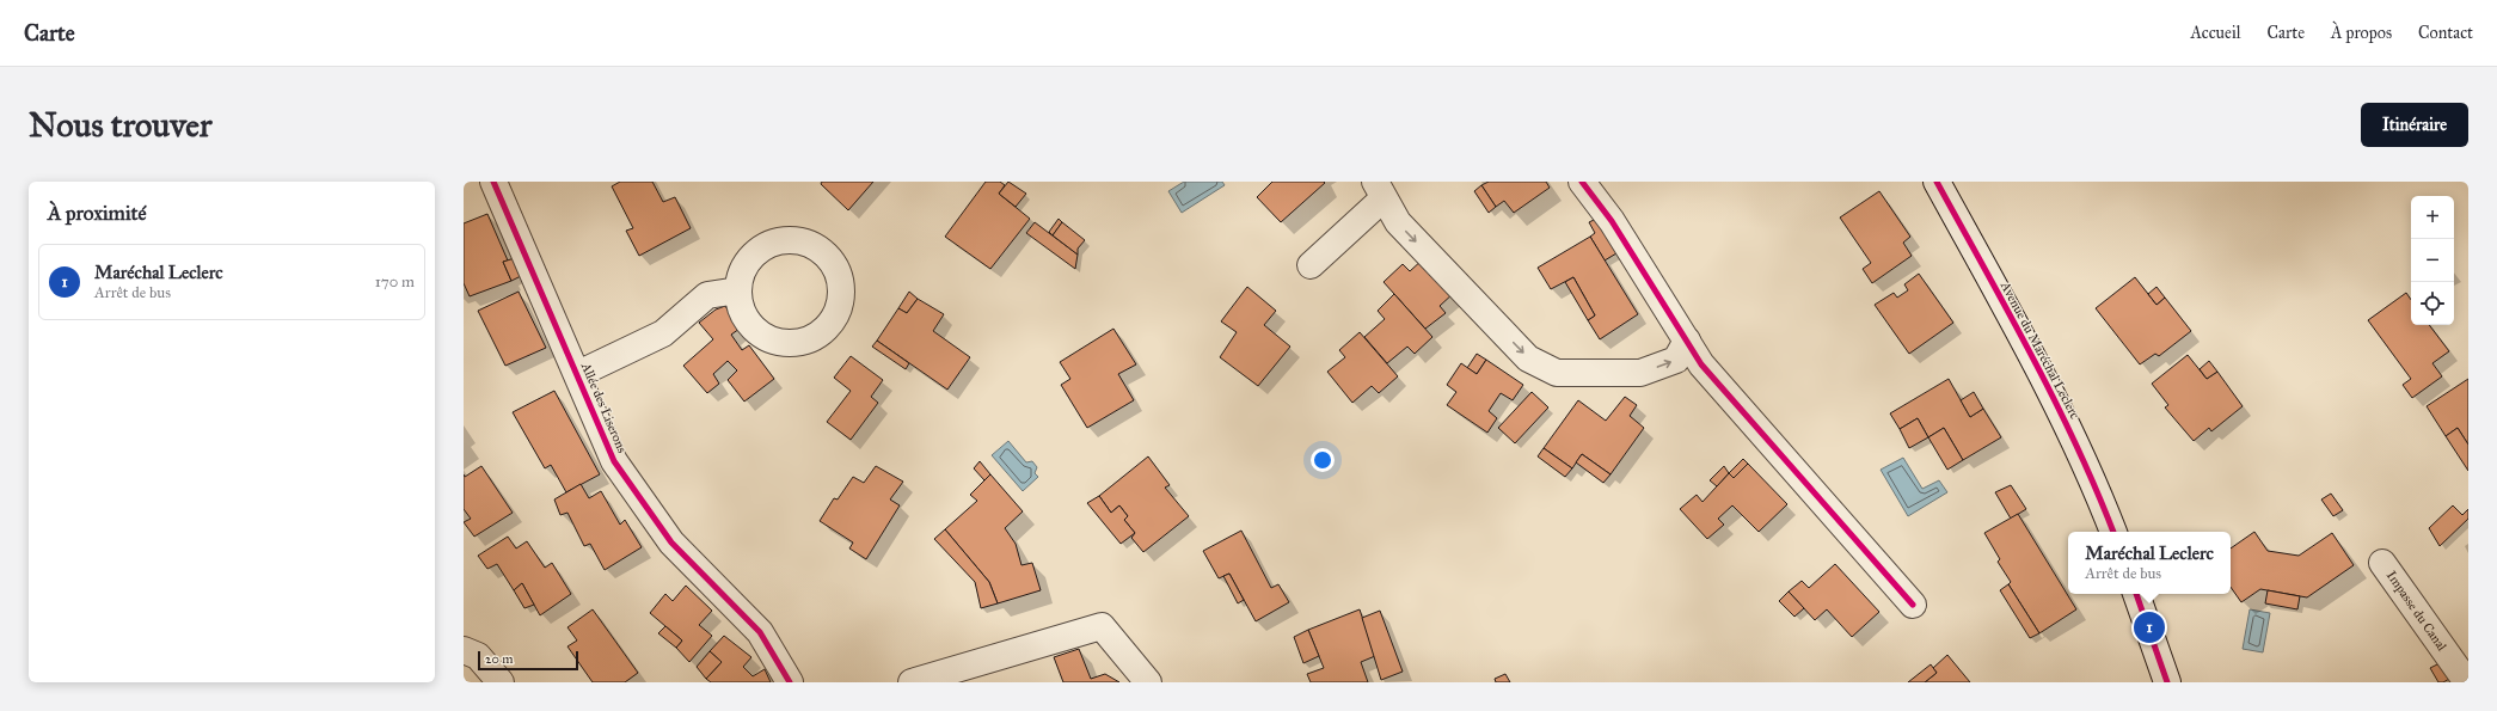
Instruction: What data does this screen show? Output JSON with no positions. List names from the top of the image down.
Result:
{
  "streets": {
    "street": ["Avenue du Maréchal Leclerc", "Allée des Liserons", "Impasse du Canal"]
  },
  "scale_bar": "20 m",
  "page": {
    "header": "Carte",
    "nav": [
      "Accueil",
      "Carte",
      "À propos",
      "Contact"
    ],
    "buttons": "Itinéraire",
    "title": "Nous trouver",
    "heading": "À proximité",
    "map_buttons": ["+", "−"],
    "list": [
      {
        "mark": "1",
        "name": "Maréchal Leclerc",
        "note": "Arrêt de bus",
        "value": "170 m"
      }
    ],
    "popup": ["Maréchal Leclerc", "Arrêt de bus"],
    "pins": "1",
    "scale": "20 m"
  }
}
